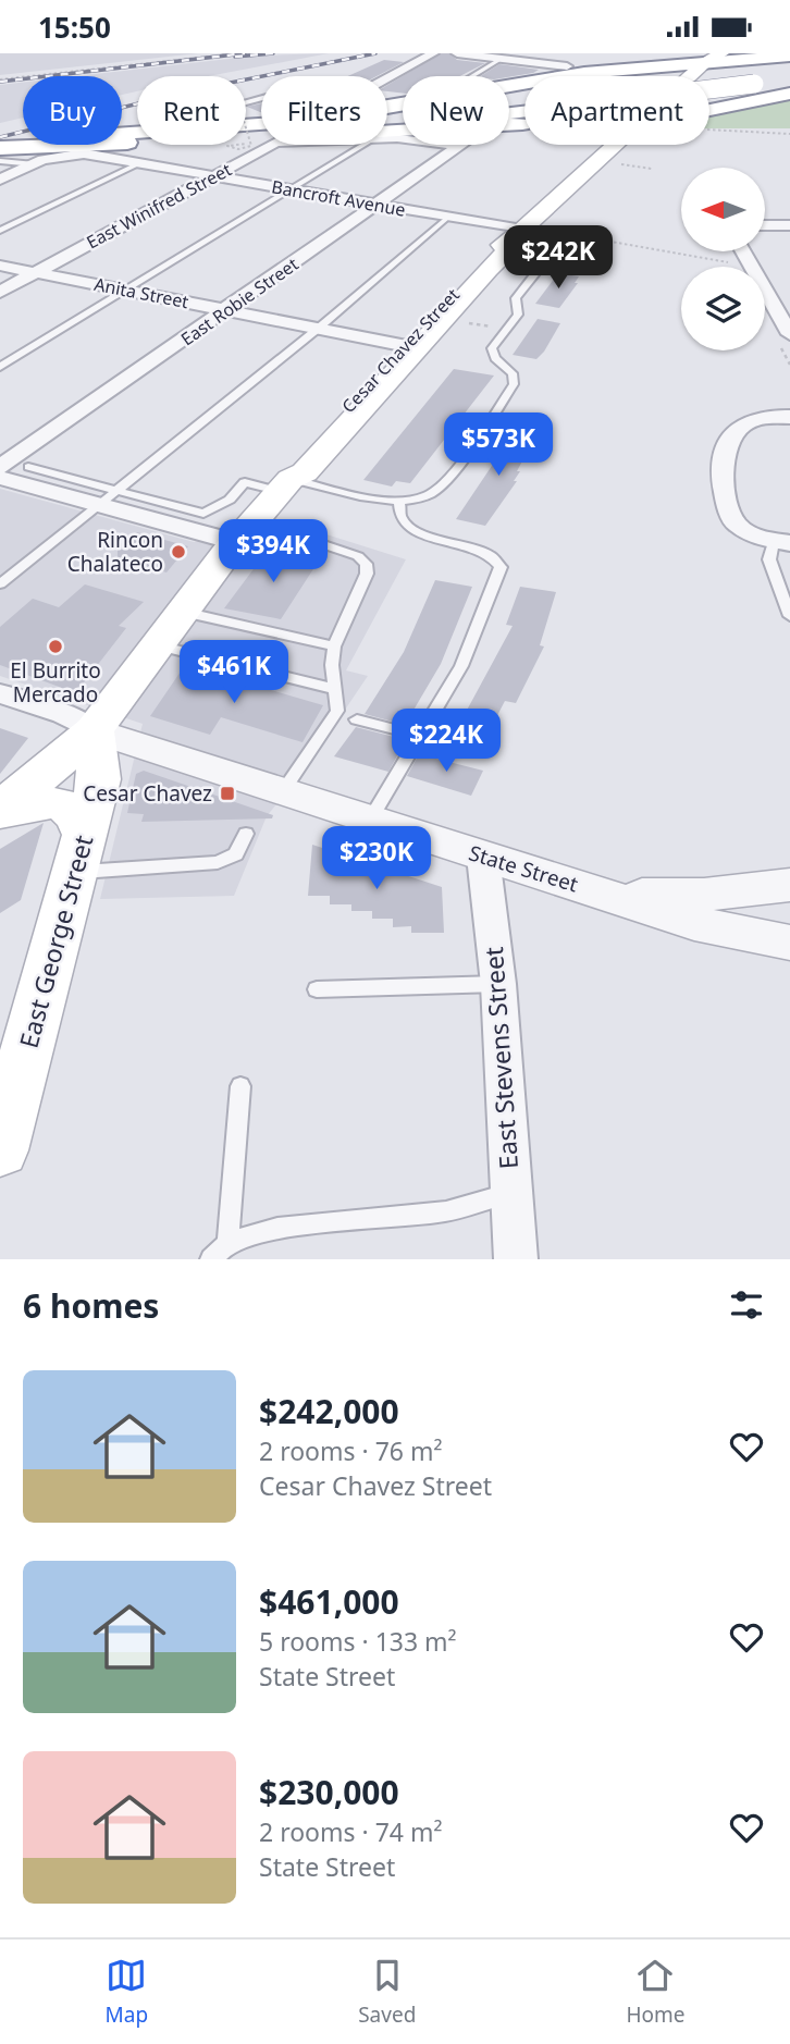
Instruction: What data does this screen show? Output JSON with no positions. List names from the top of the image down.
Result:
{
  "streets": {
    "main road": ["Cesar Chavez Street", "East George Street"],
    "street": [
      "Bancroft Avenue",
      "East Winifred Street",
      "Anita Street",
      "East Robie Street",
      "State Street",
      "East Stevens Street"
    ]
  },
  "crossings": [
    ["Bancroft Avenue", "East Winifred Street"],
    ["Bancroft Avenue", "East Robie Street"],
    ["Bancroft Avenue", "Cesar Chavez Street"],
    ["East Winifred Street", "Anita Street"],
    ["East Winifred Street", "East Robie Street"],
    ["Anita Street", "East Robie Street"],
    ["Anita Street", "Cesar Chavez Street"],
    ["Cesar Chavez Street", "State Street"],
    ["Cesar Chavez Street", "East George Street"],
    ["State Street", "East George Street"],
    ["State Street", "East Stevens Street"]
  ],
  "places": {
    "other": ["Rincon Chalateco", "El Burrito Mercado"],
    "transit": ["Cesar Chavez"]
  },
  "north": "left",
  "page": {
    "status": "15:50",
    "chip": [
      "Buy",
      "Rent",
      "Filters",
      "New",
      "Apartment"
    ],
    "price": [
      "$242K",
      "$573K",
      "$394K",
      "$461K",
      "$224K",
      "$230K"
    ],
    "heading": "6 homes",
    "list": [
      {
        "name": "$242,000",
        "note": "2 rooms · 76 m² · Cesar Chavez Street"
      },
      {
        "name": "$461,000",
        "note": "5 rooms · 133 m² · State Street"
      },
      {
        "name": "$230,000",
        "note": "2 rooms · 74 m² · State Street"
      }
    ],
    "tabs": ["Map", "Saved", "Home"]
  }
}
